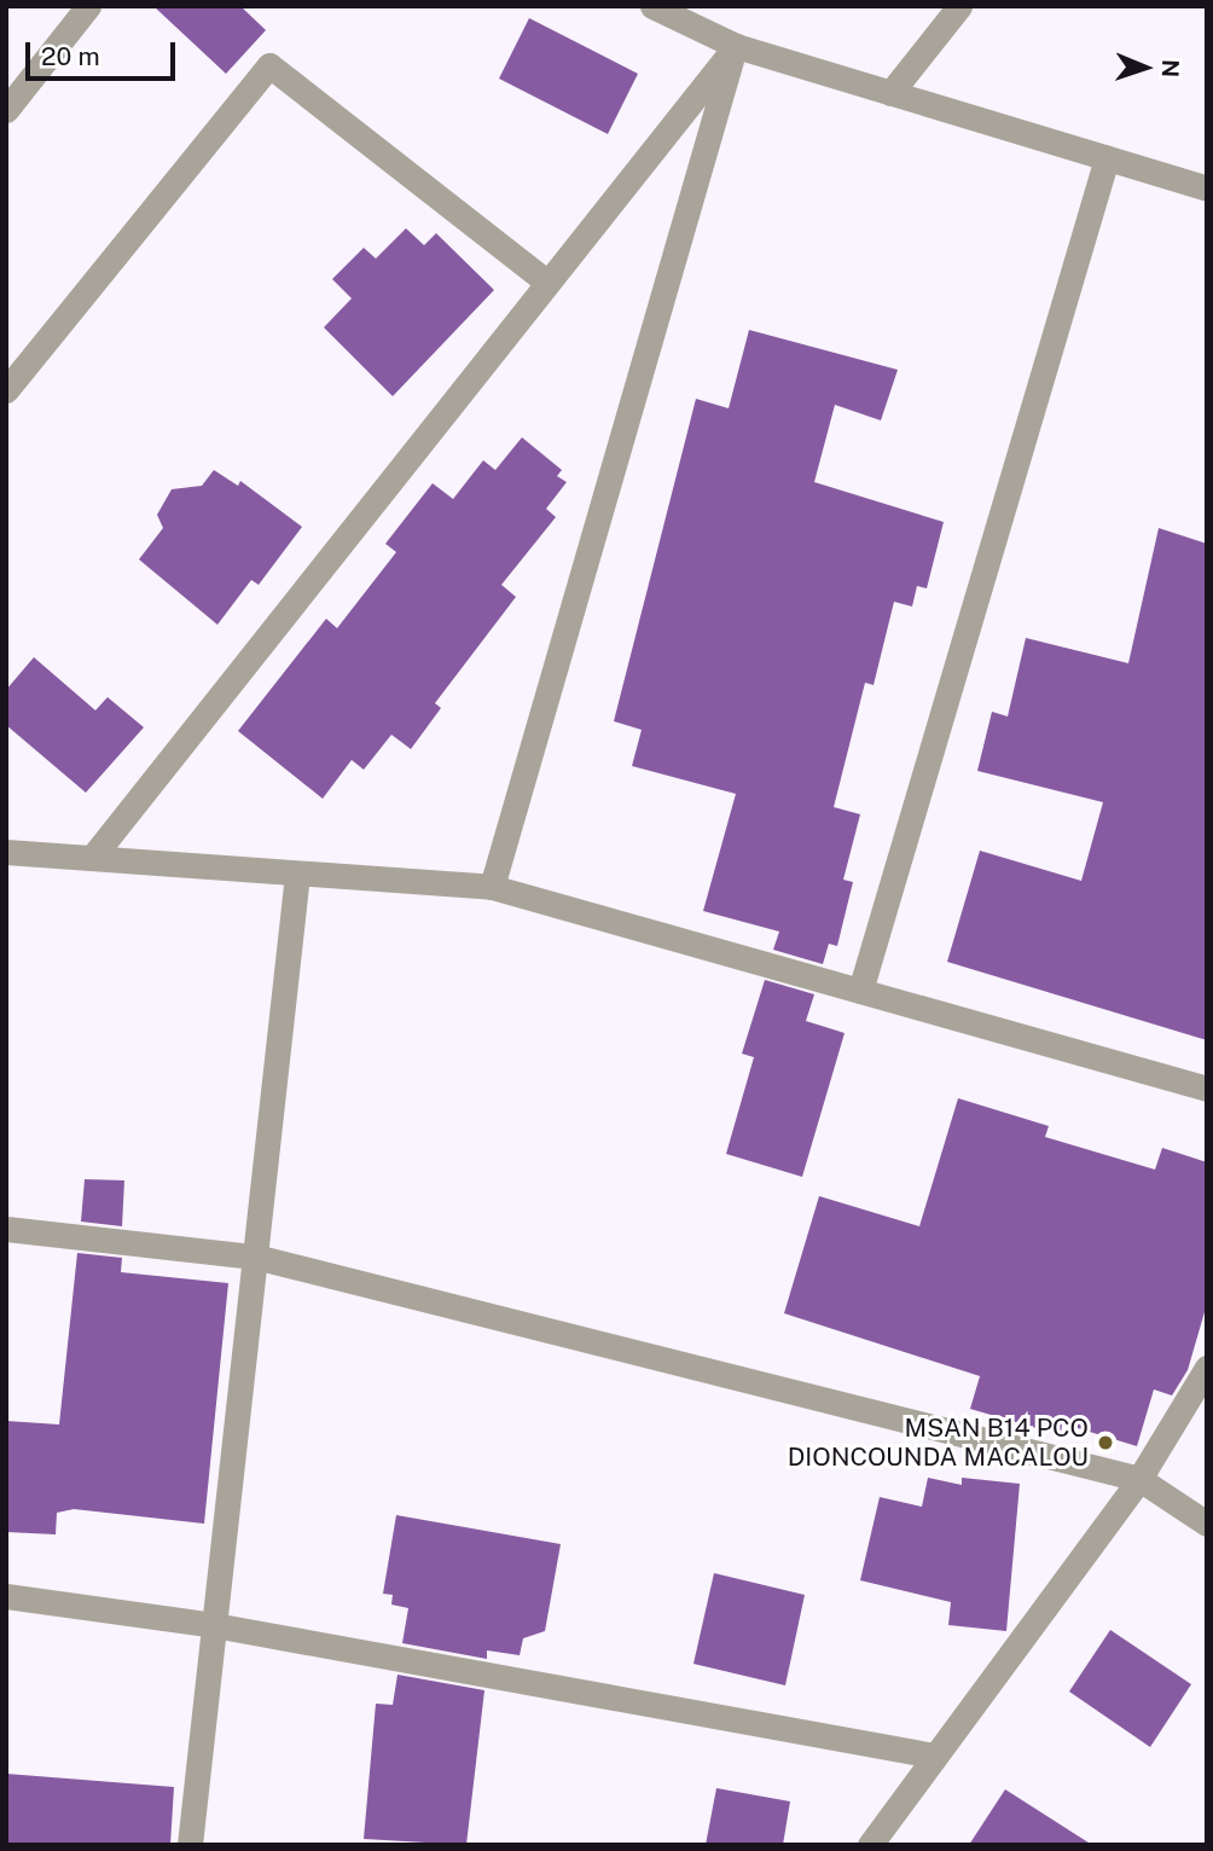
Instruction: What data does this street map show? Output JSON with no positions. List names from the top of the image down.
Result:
{
  "places": ["MSAN B14 PCO DIONCOUNDA MACALOU"],
  "scale_bar": "20 m",
  "north": "right"
}
